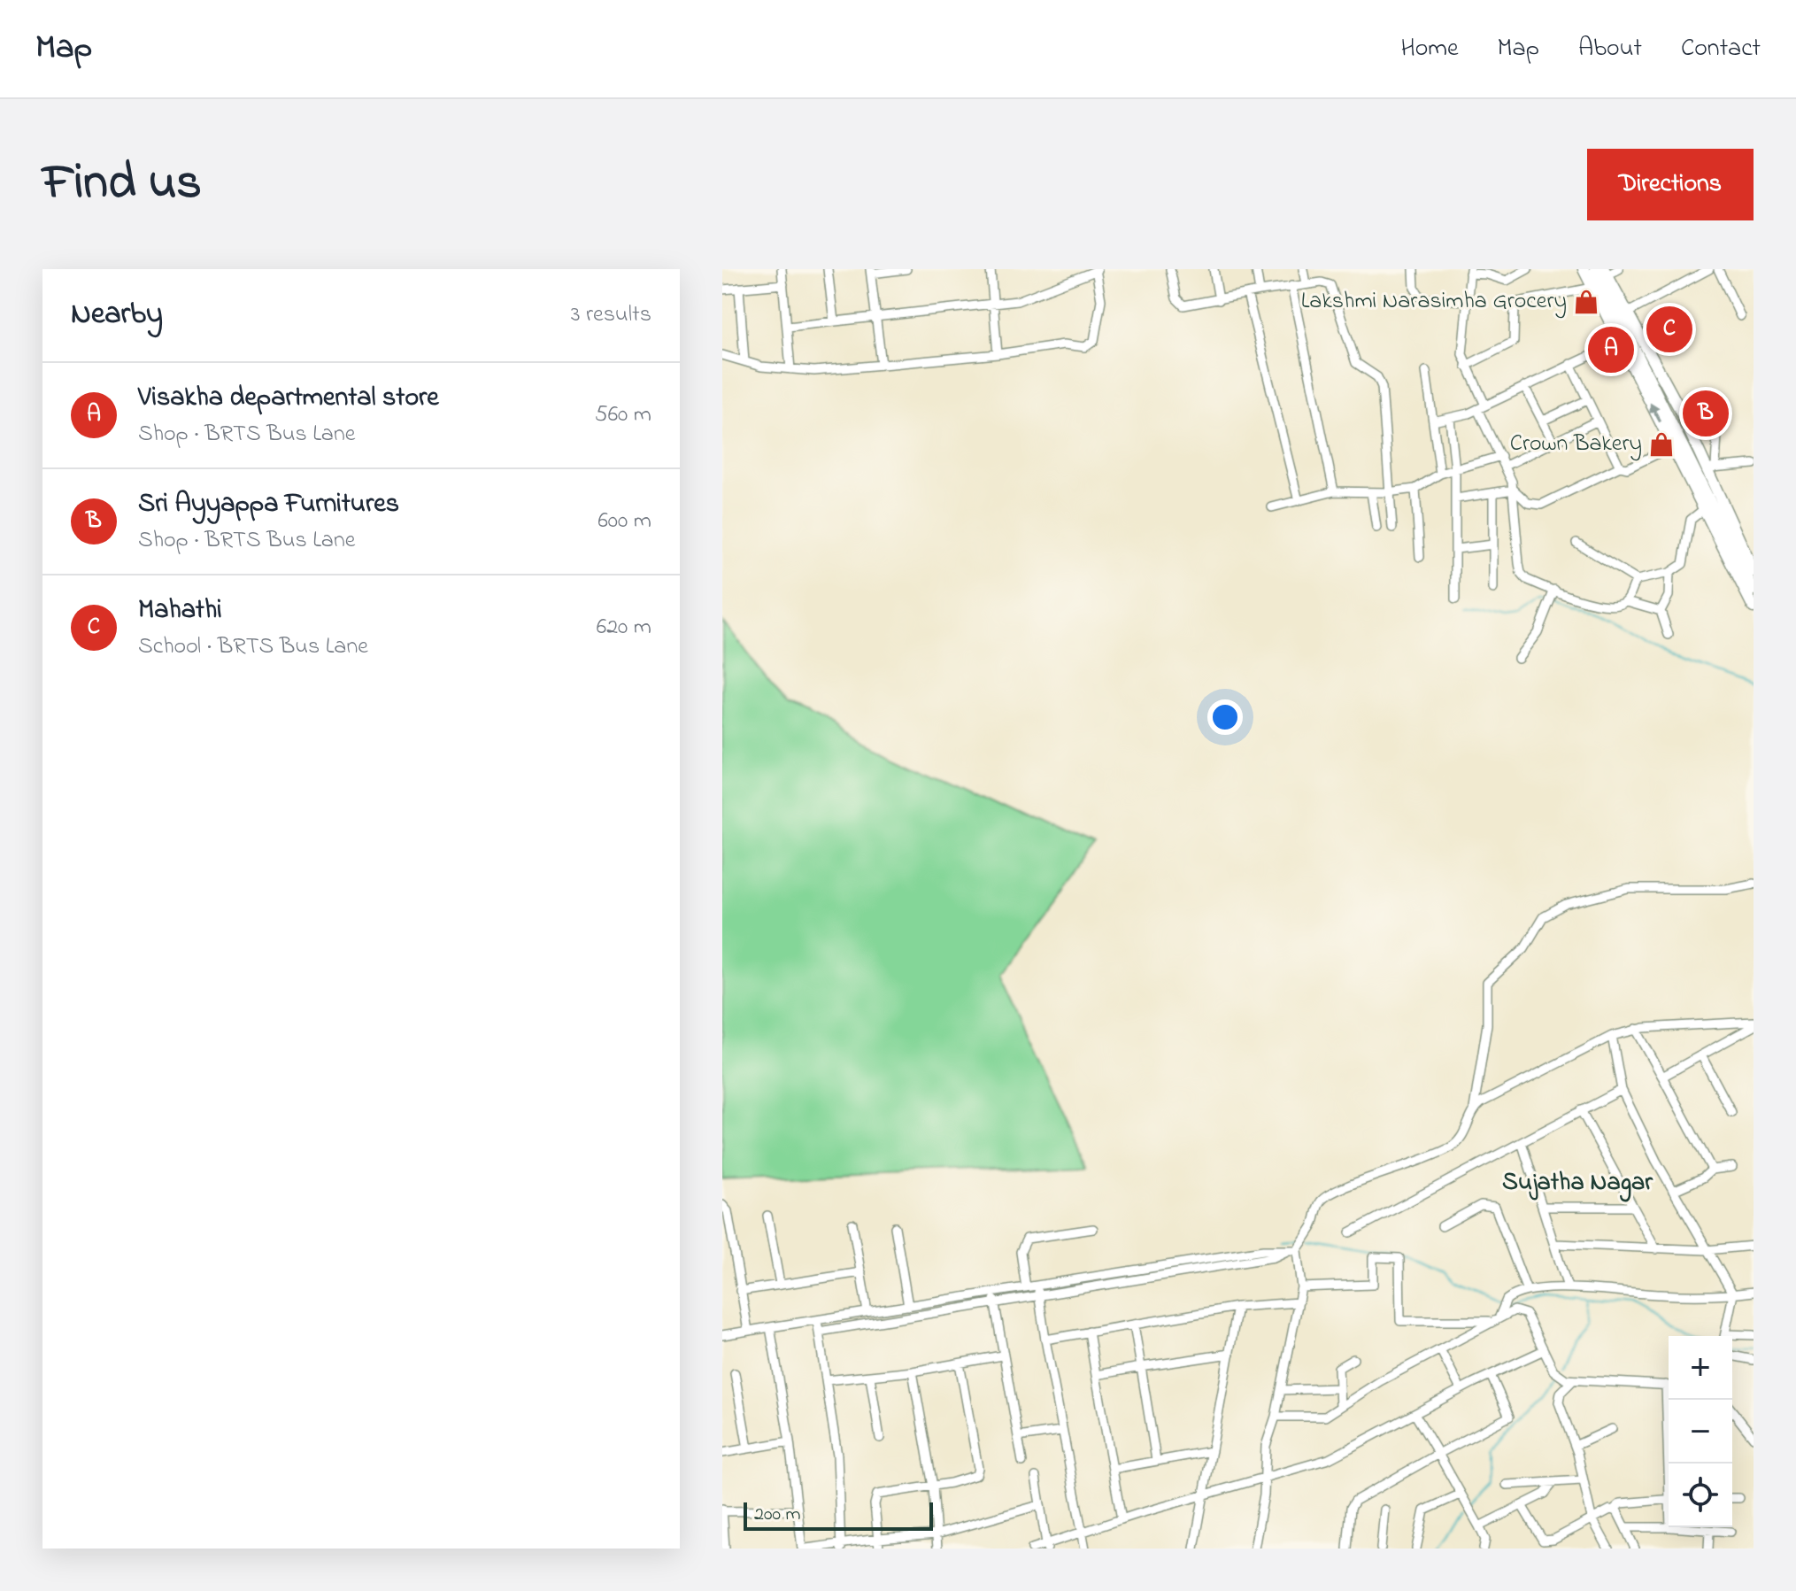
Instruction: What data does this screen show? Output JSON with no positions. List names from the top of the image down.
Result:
{
  "districts": ["Sujatha Nagar"],
  "places": {
    "shop": ["Lakshmi Narasimha Grocery", "Crown Bakery"]
  },
  "scale_bar": "200 m",
  "page": {
    "header": "Map",
    "nav": [
      "Home",
      "Map",
      "About",
      "Contact"
    ],
    "title": "Find us",
    "buttons": "Directions",
    "heading": ["Nearby", "3 results"],
    "pins": ["C", "A", "B"],
    "list": [
      {
        "mark": "A",
        "name": "Visakha departmental store",
        "note": "Shop · BRTS Bus Lane",
        "value": "560 m"
      },
      {
        "mark": "B",
        "name": "Sri Ayyappa Furnitures",
        "note": "Shop · BRTS Bus Lane",
        "value": "600 m"
      },
      {
        "mark": "C",
        "name": "Mahathi",
        "note": "School · BRTS Bus Lane",
        "value": "620 m"
      }
    ],
    "map_buttons": ["+", "−"],
    "scale": "200 m"
  }
}
